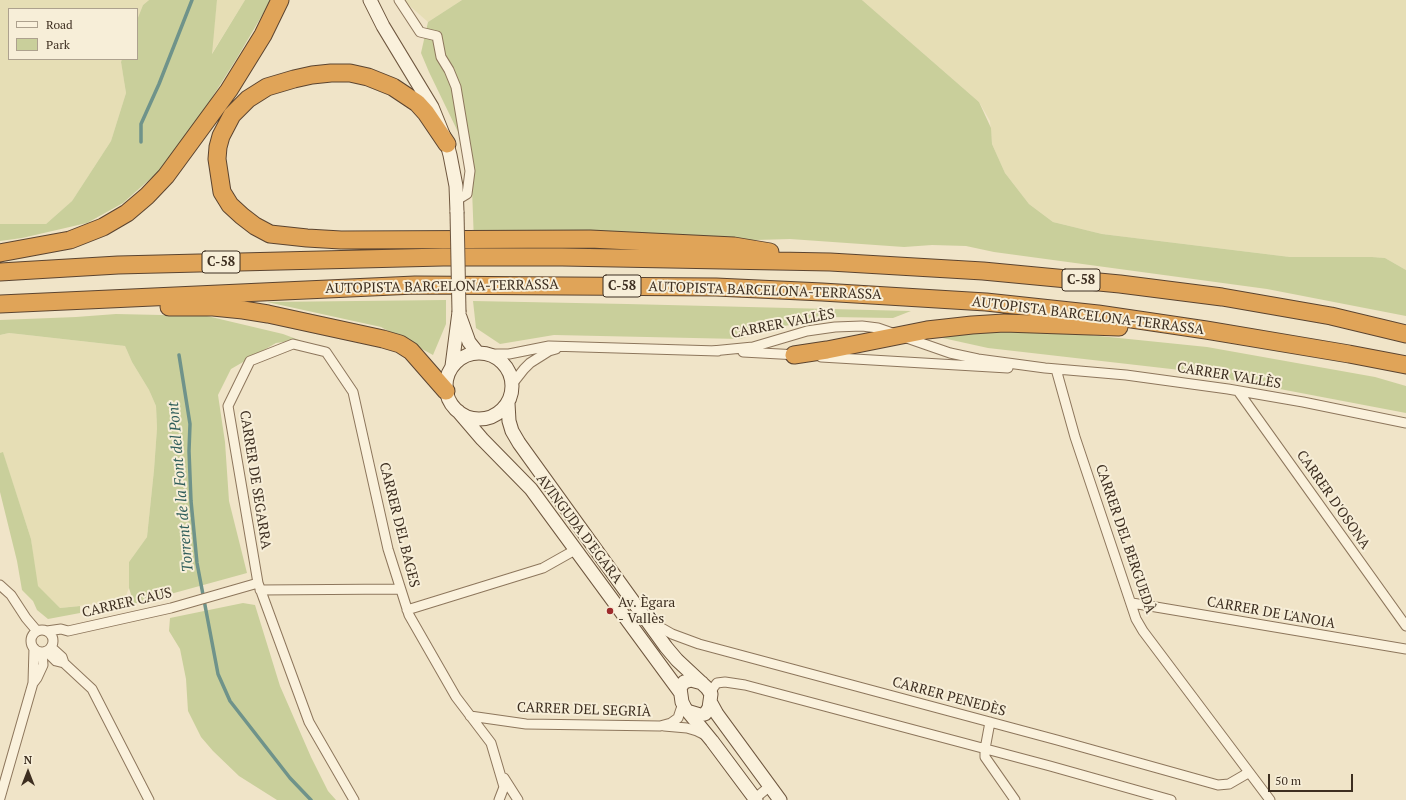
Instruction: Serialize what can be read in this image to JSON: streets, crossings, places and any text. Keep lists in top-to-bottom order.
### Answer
{
  "streets": {
    "highway": ["C-58", "AUTOPISTA BARCELONA-TERRASSA"],
    "street": [
      "CARRER VALLÈS",
      "CARRER DE SEGARRA",
      "CARRER D'OSONA",
      "CARRER DEL BAGES",
      "AVINGUDA D'EGARA",
      "CARRER DEL BERGUEDÀ",
      "CARRER CAUS",
      "CARRER DE L'ANOIA",
      "CARRER PENEDÈS",
      "CARRER DEL SEGRIÀ"
    ]
  },
  "crossings": [
    ["CARRER VALLÈS", "CARRER D'OSONA"],
    ["CARRER VALLÈS", "AVINGUDA D'EGARA"],
    ["CARRER VALLÈS", "CARRER DEL BERGUEDÀ"],
    ["CARRER DE SEGARRA", "CARRER DEL BAGES"],
    ["CARRER DE SEGARRA", "CARRER CAUS"],
    ["CARRER DEL BAGES", "CARRER DEL SEGRIÀ"],
    ["AVINGUDA D'EGARA", "CARRER PENEDÈS"],
    ["AVINGUDA D'EGARA", "CARRER DEL SEGRIÀ"],
    ["CARRER DEL BERGUEDÀ", "CARRER DE L'ANOIA"],
    ["CARRER DEL BERGUEDÀ", "CARRER PENEDÈS"]
  ],
  "water": ["Torrent de la Font del Pont"],
  "places": ["Av. Ègara - Vallès"],
  "legend": ["Road", "Park"],
  "scale_bar": "50 m",
  "north": "top"
}
